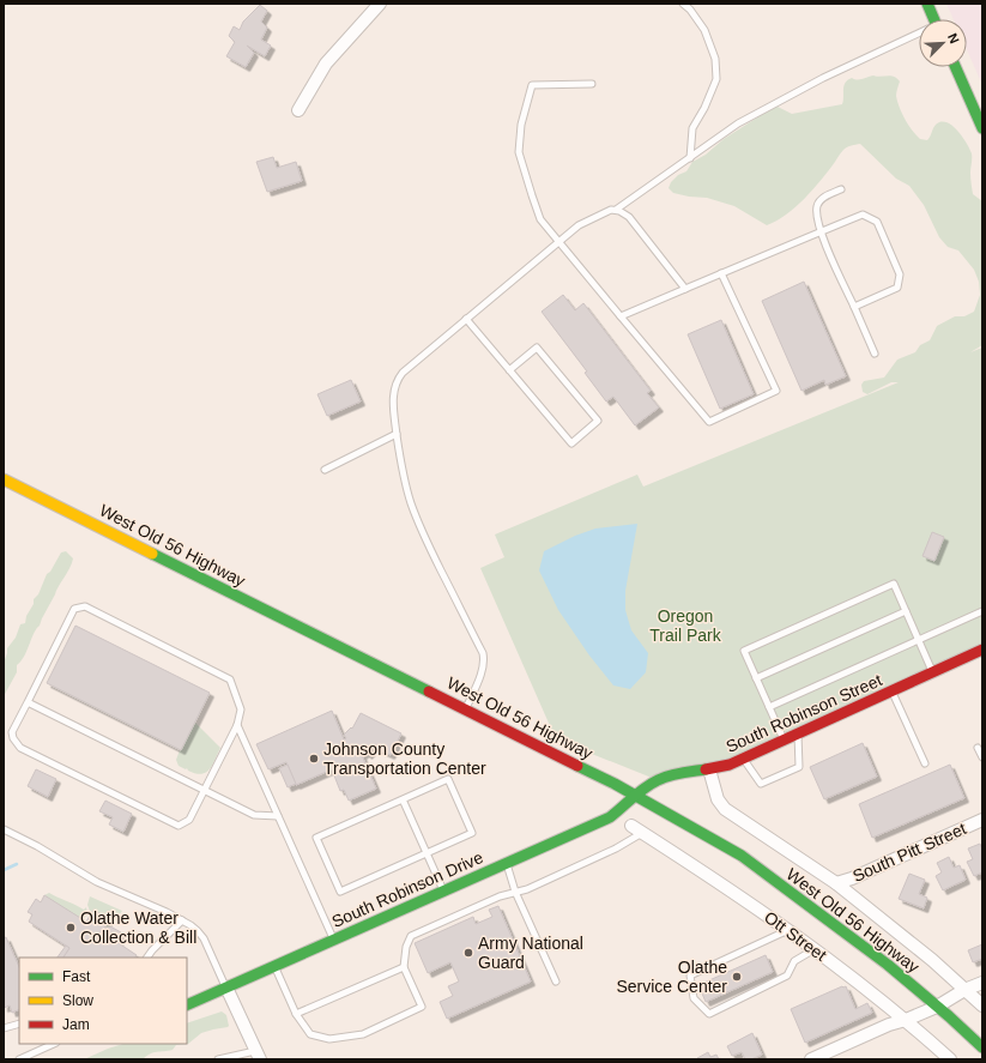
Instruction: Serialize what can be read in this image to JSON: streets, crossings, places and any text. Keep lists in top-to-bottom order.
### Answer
{
  "streets": {
    "main road": ["West Old 56 Highway", "South Robinson Street", "South Robinson Drive"],
    "street": ["South Pitt Street", "Ott Street"]
  },
  "crossings": [
    ["West Old 56 Highway", "South Robinson Street"],
    ["West Old 56 Highway", "South Robinson Drive"],
    ["South Robinson Street", "South Robinson Drive"]
  ],
  "parks": ["Oregon Trail Park"],
  "places": [
    "Johnson County Transportation Center",
    "Olathe Water Collection & Bill",
    "Army National Guard",
    "Olathe Service Center"
  ],
  "legend": ["Fast", "Slow", "Jam"],
  "north": "top right"
}
